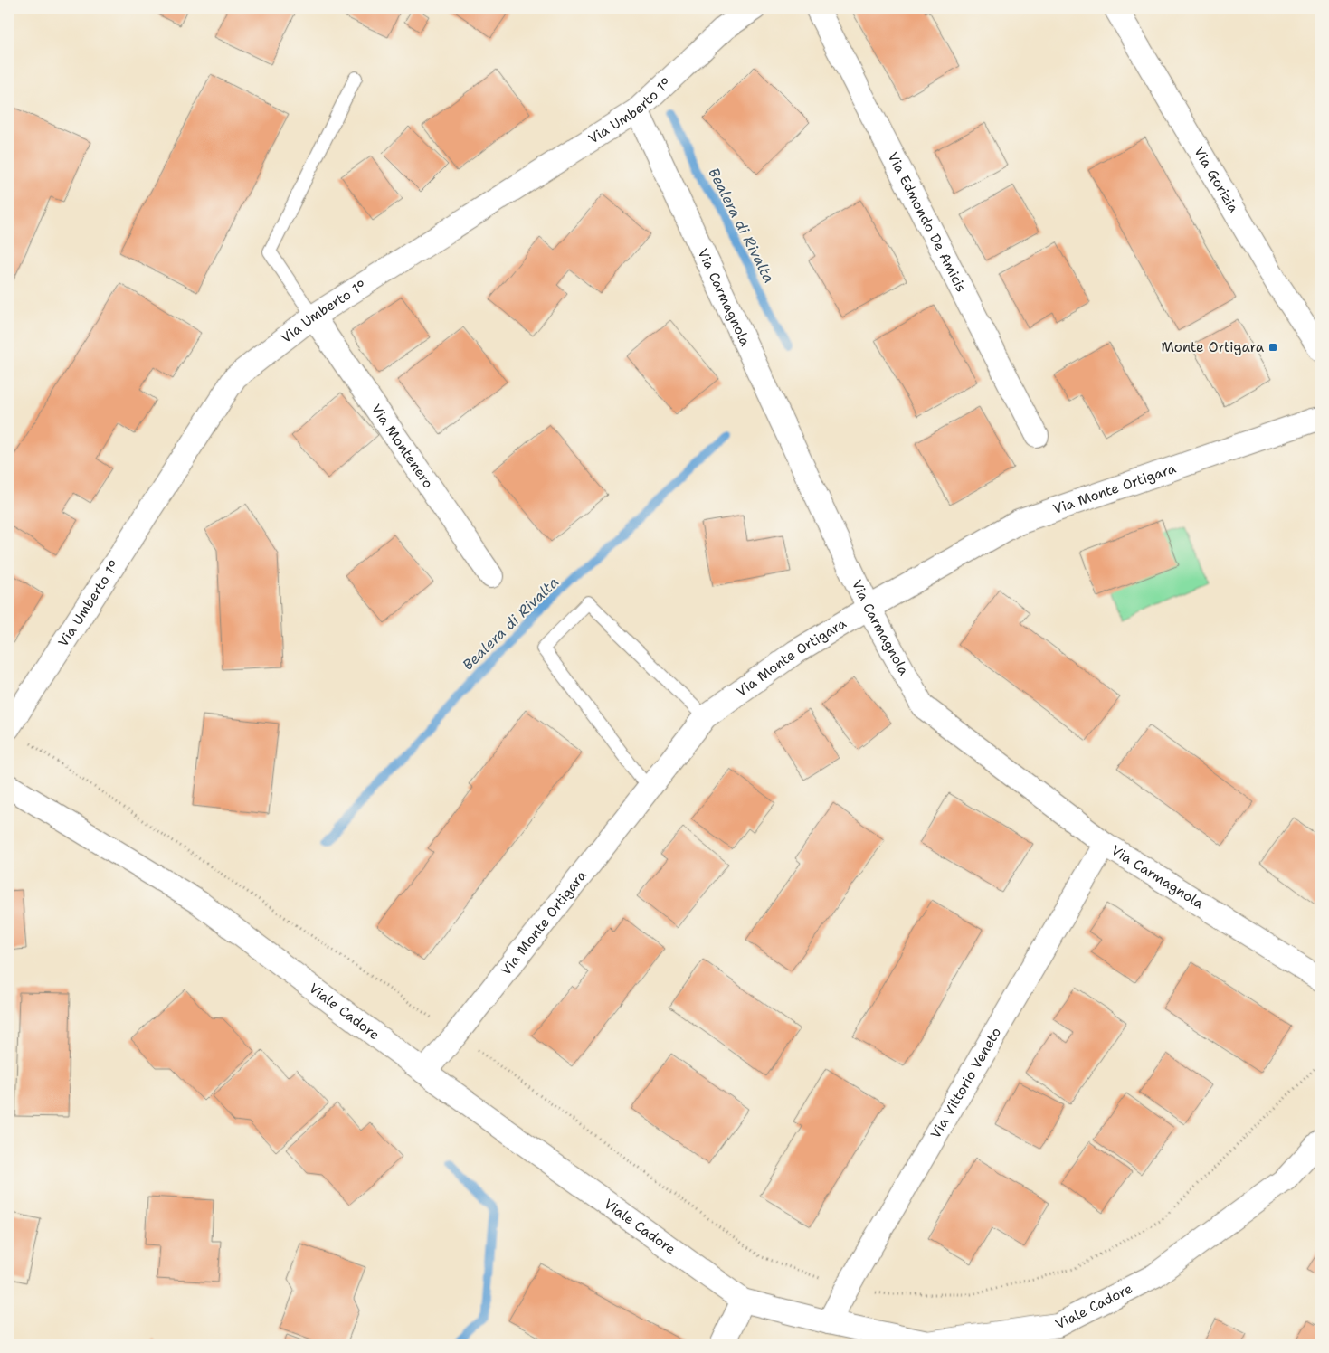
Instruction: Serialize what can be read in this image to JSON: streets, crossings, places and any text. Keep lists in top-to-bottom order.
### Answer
{
  "streets": {
    "street": [
      "Via Umberto 1°",
      "Via Gorizia",
      "Via Edmondo De Amicis",
      "Via Carmagnola",
      "Via Montenero",
      "Via Monte Ortigara",
      "Viale Cadore",
      "Via Vittorio Veneto"
    ]
  },
  "crossings": [
    ["Via Umberto 1°", "Via Carmagnola"],
    ["Via Umberto 1°", "Via Montenero"],
    ["Via Carmagnola", "Via Monte Ortigara"],
    ["Via Carmagnola", "Via Vittorio Veneto"],
    ["Via Monte Ortigara", "Viale Cadore"],
    ["Viale Cadore", "Via Vittorio Veneto"]
  ],
  "water": ["Bealera di Rivalta"],
  "places": {
    "transit": ["Monte Ortigara"]
  }
}
